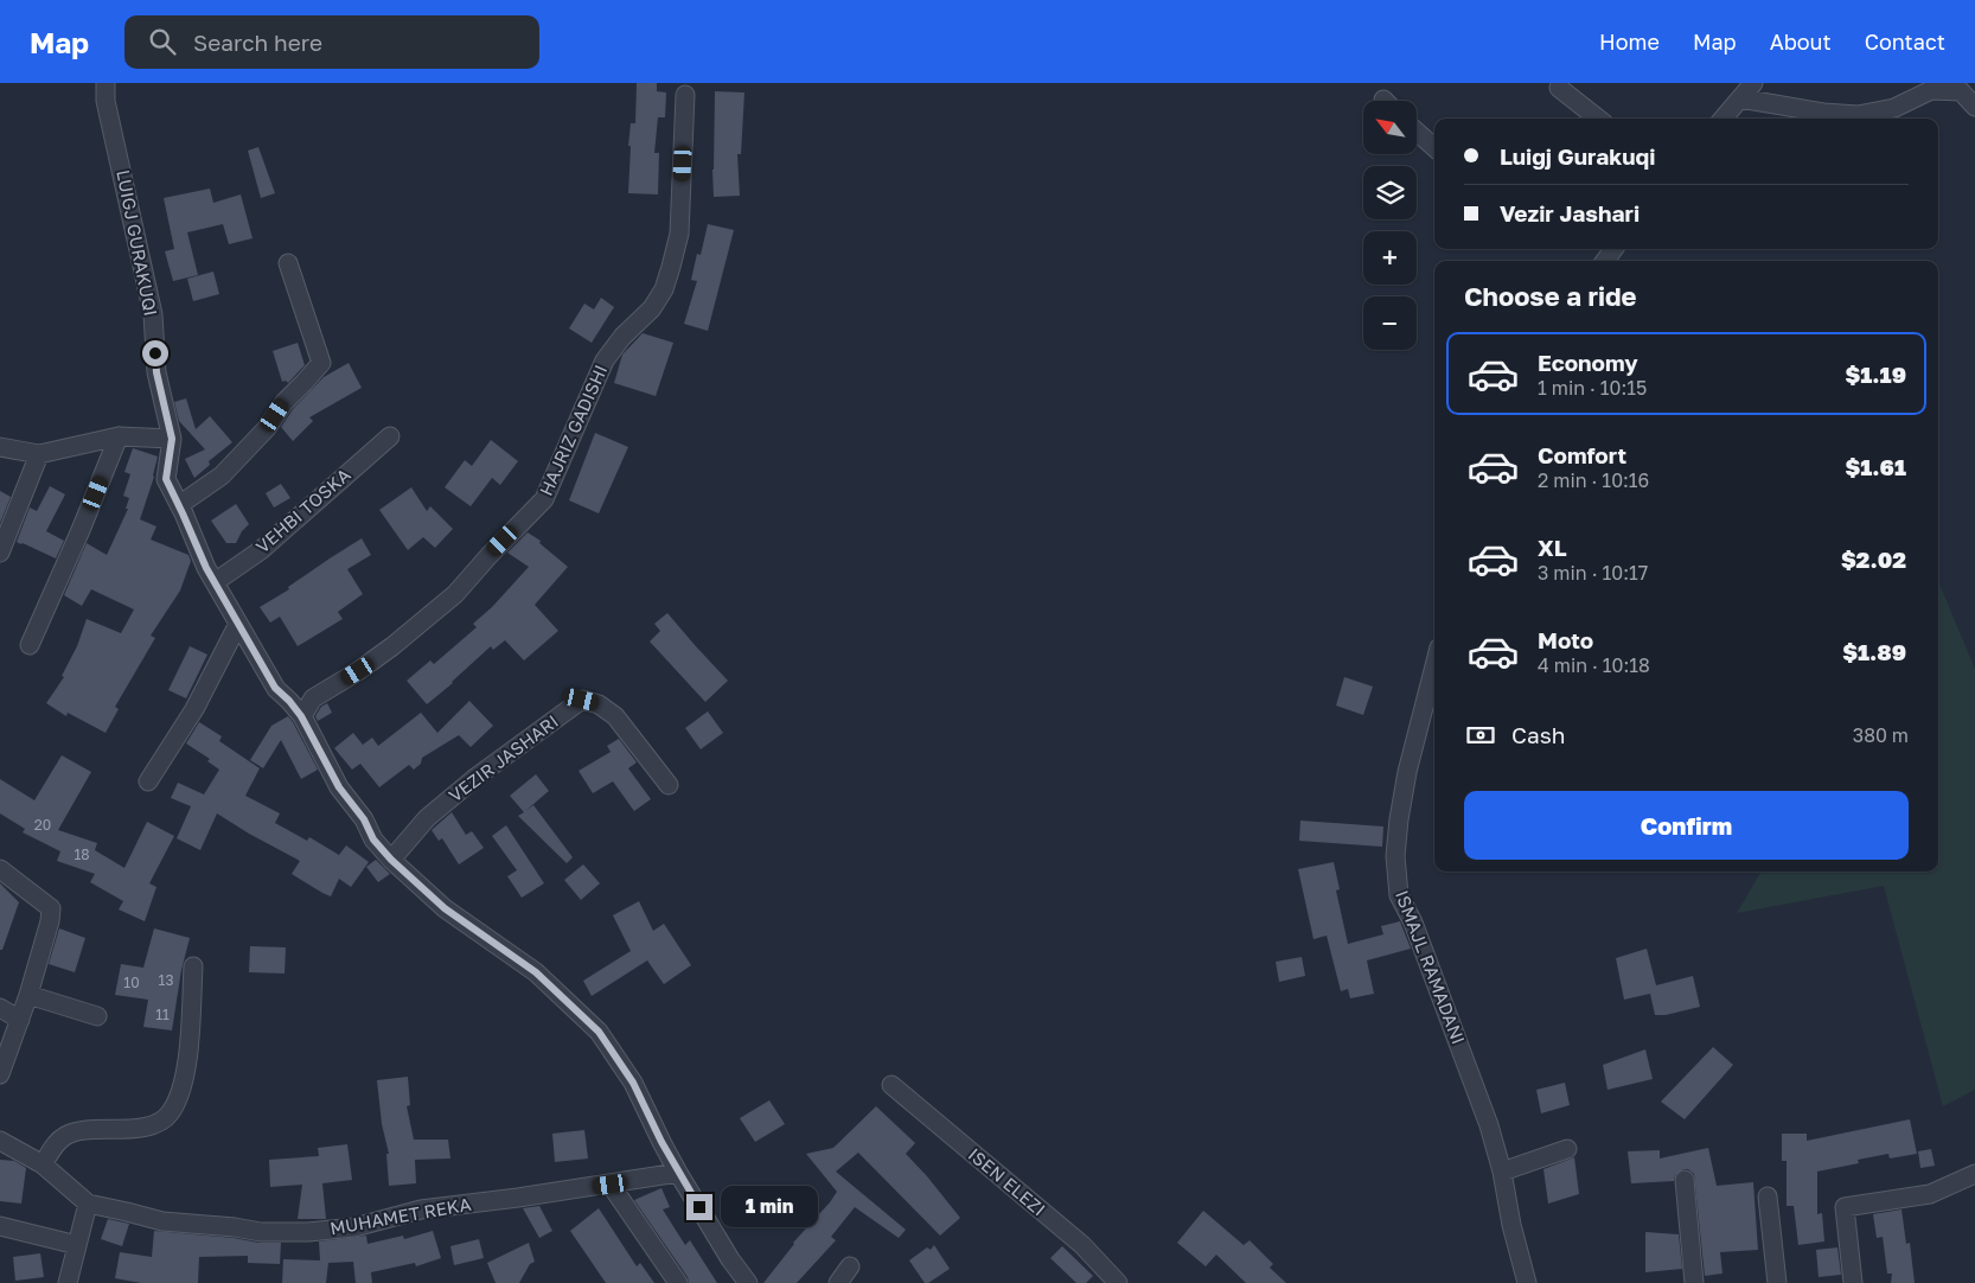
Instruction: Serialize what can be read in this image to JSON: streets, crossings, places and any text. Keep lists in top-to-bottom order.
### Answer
{
  "streets": {
    "street": [
      "LUIGJ GURAKUQI",
      "HAJRIZ GADISHI",
      "VEHBI TOSKA",
      "VEZIR JASHARI",
      "ISMAJL RAMADANI",
      "ISEN ELEZI",
      "MUHAMET REKA"
    ]
  },
  "house_numbers": [
    "20",
    "18",
    "13",
    "10",
    "11"
  ],
  "north": "top left",
  "page": {
    "header": "Map",
    "search": "Search here",
    "nav": [
      "Home",
      "Map",
      "About",
      "Contact"
    ],
    "map_buttons": ["+", "−"],
    "banner": ["Luigj Gurakuqi", "Vezir Jashari"],
    "heading": "Choose a ride",
    "list": [
      {
        "name": "Economy",
        "note": "1 min · 10:15",
        "value": "$1.19"
      },
      {
        "name": "Comfort",
        "note": "2 min · 10:16",
        "value": "$1.61"
      },
      {
        "name": "XL",
        "note": "3 min · 10:17",
        "value": "$2.02"
      },
      {
        "name": "Moto",
        "note": "4 min · 10:18",
        "value": "$1.89"
      }
    ],
    "pay": ["Cash", "380 m"],
    "buttons": "Confirm",
    "bubble": "1 min"
  }
}
